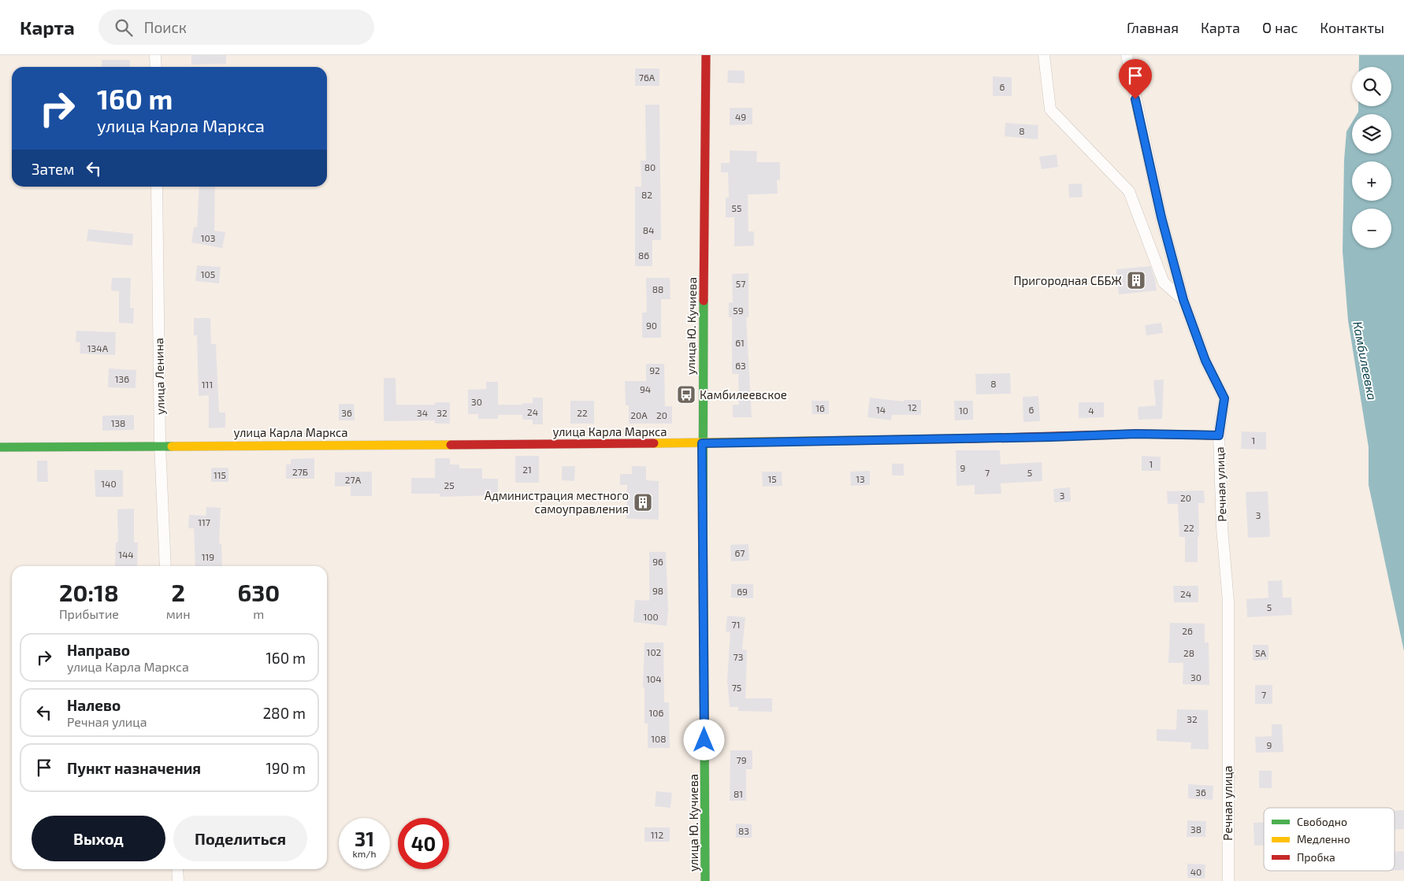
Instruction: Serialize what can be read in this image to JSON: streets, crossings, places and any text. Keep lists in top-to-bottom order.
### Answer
{
  "streets": {
    "street": [
      "улица Ю. Кучиева",
      "улица Ленина",
      "улица Карла Маркса",
      "Речная улица"
    ]
  },
  "crossings": [
    ["улица Ю. Кучиева", "улица Карла Маркса"],
    ["улица Ленина", "улица Карла Маркса"],
    ["улица Карла Маркса", "Речная улица"]
  ],
  "water": ["Камбилеевка"],
  "places": {
    "building": ["Пригородная СББЖ", "Администрация местного самоуправления"],
    "bus stop": ["Камбилеевское"]
  },
  "house_numbers": [
    "76А",
    "6",
    "49",
    "8",
    "80",
    "82",
    "55",
    "84",
    "103",
    "86",
    "105",
    "57",
    "88",
    "59",
    "90",
    "61",
    "134А",
    "63",
    "92",
    "136",
    "8",
    "111",
    "94",
    "30",
    "12",
    "16",
    "14",
    "6",
    "10",
    "4",
    "24",
    "36",
    "34",
    "32",
    "22",
    "20А",
    "20",
    "138",
    "1",
    "1",
    "9",
    "21",
    "27Б",
    "7",
    "5",
    "115",
    "15",
    "13",
    "27А",
    "140",
    "25",
    "3",
    "20",
    "3",
    "117",
    "22",
    "67",
    "144",
    "119",
    "96",
    "98",
    "69",
    "24",
    "5",
    "100",
    "71",
    "26",
    "102",
    "28",
    "5А",
    "73",
    "30",
    "104",
    "75",
    "7",
    "106",
    "32",
    "108",
    "9",
    "79",
    "36",
    "81",
    "38",
    "83",
    "112",
    "40"
  ],
  "legend": ["Свободно", "Медленно", "Пробка"],
  "page": {
    "header": "Карта",
    "search": "Поиск",
    "nav": [
      "Главная",
      "Карта",
      "О нас",
      "Контакты"
    ],
    "map_buttons": ["+", "−"],
    "turn": ["160 m", "улица Карла Маркса"],
    "then": "Затем",
    "eta": [
      "20:18",
      "Прибытие",
      "2",
      "мин",
      "630",
      "m"
    ],
    "list": [
      {
        "name": "Направо",
        "note": "улица Карла Маркса",
        "value": "160 m"
      },
      {
        "name": "Налево",
        "note": "Речная улица",
        "value": "280 m"
      },
      {
        "name": "Пункт назначения",
        "value": "190 m"
      }
    ],
    "buttons": ["Выход", "Поделиться"],
    "speed": "31 km/h",
    "limit": "40"
  }
}
